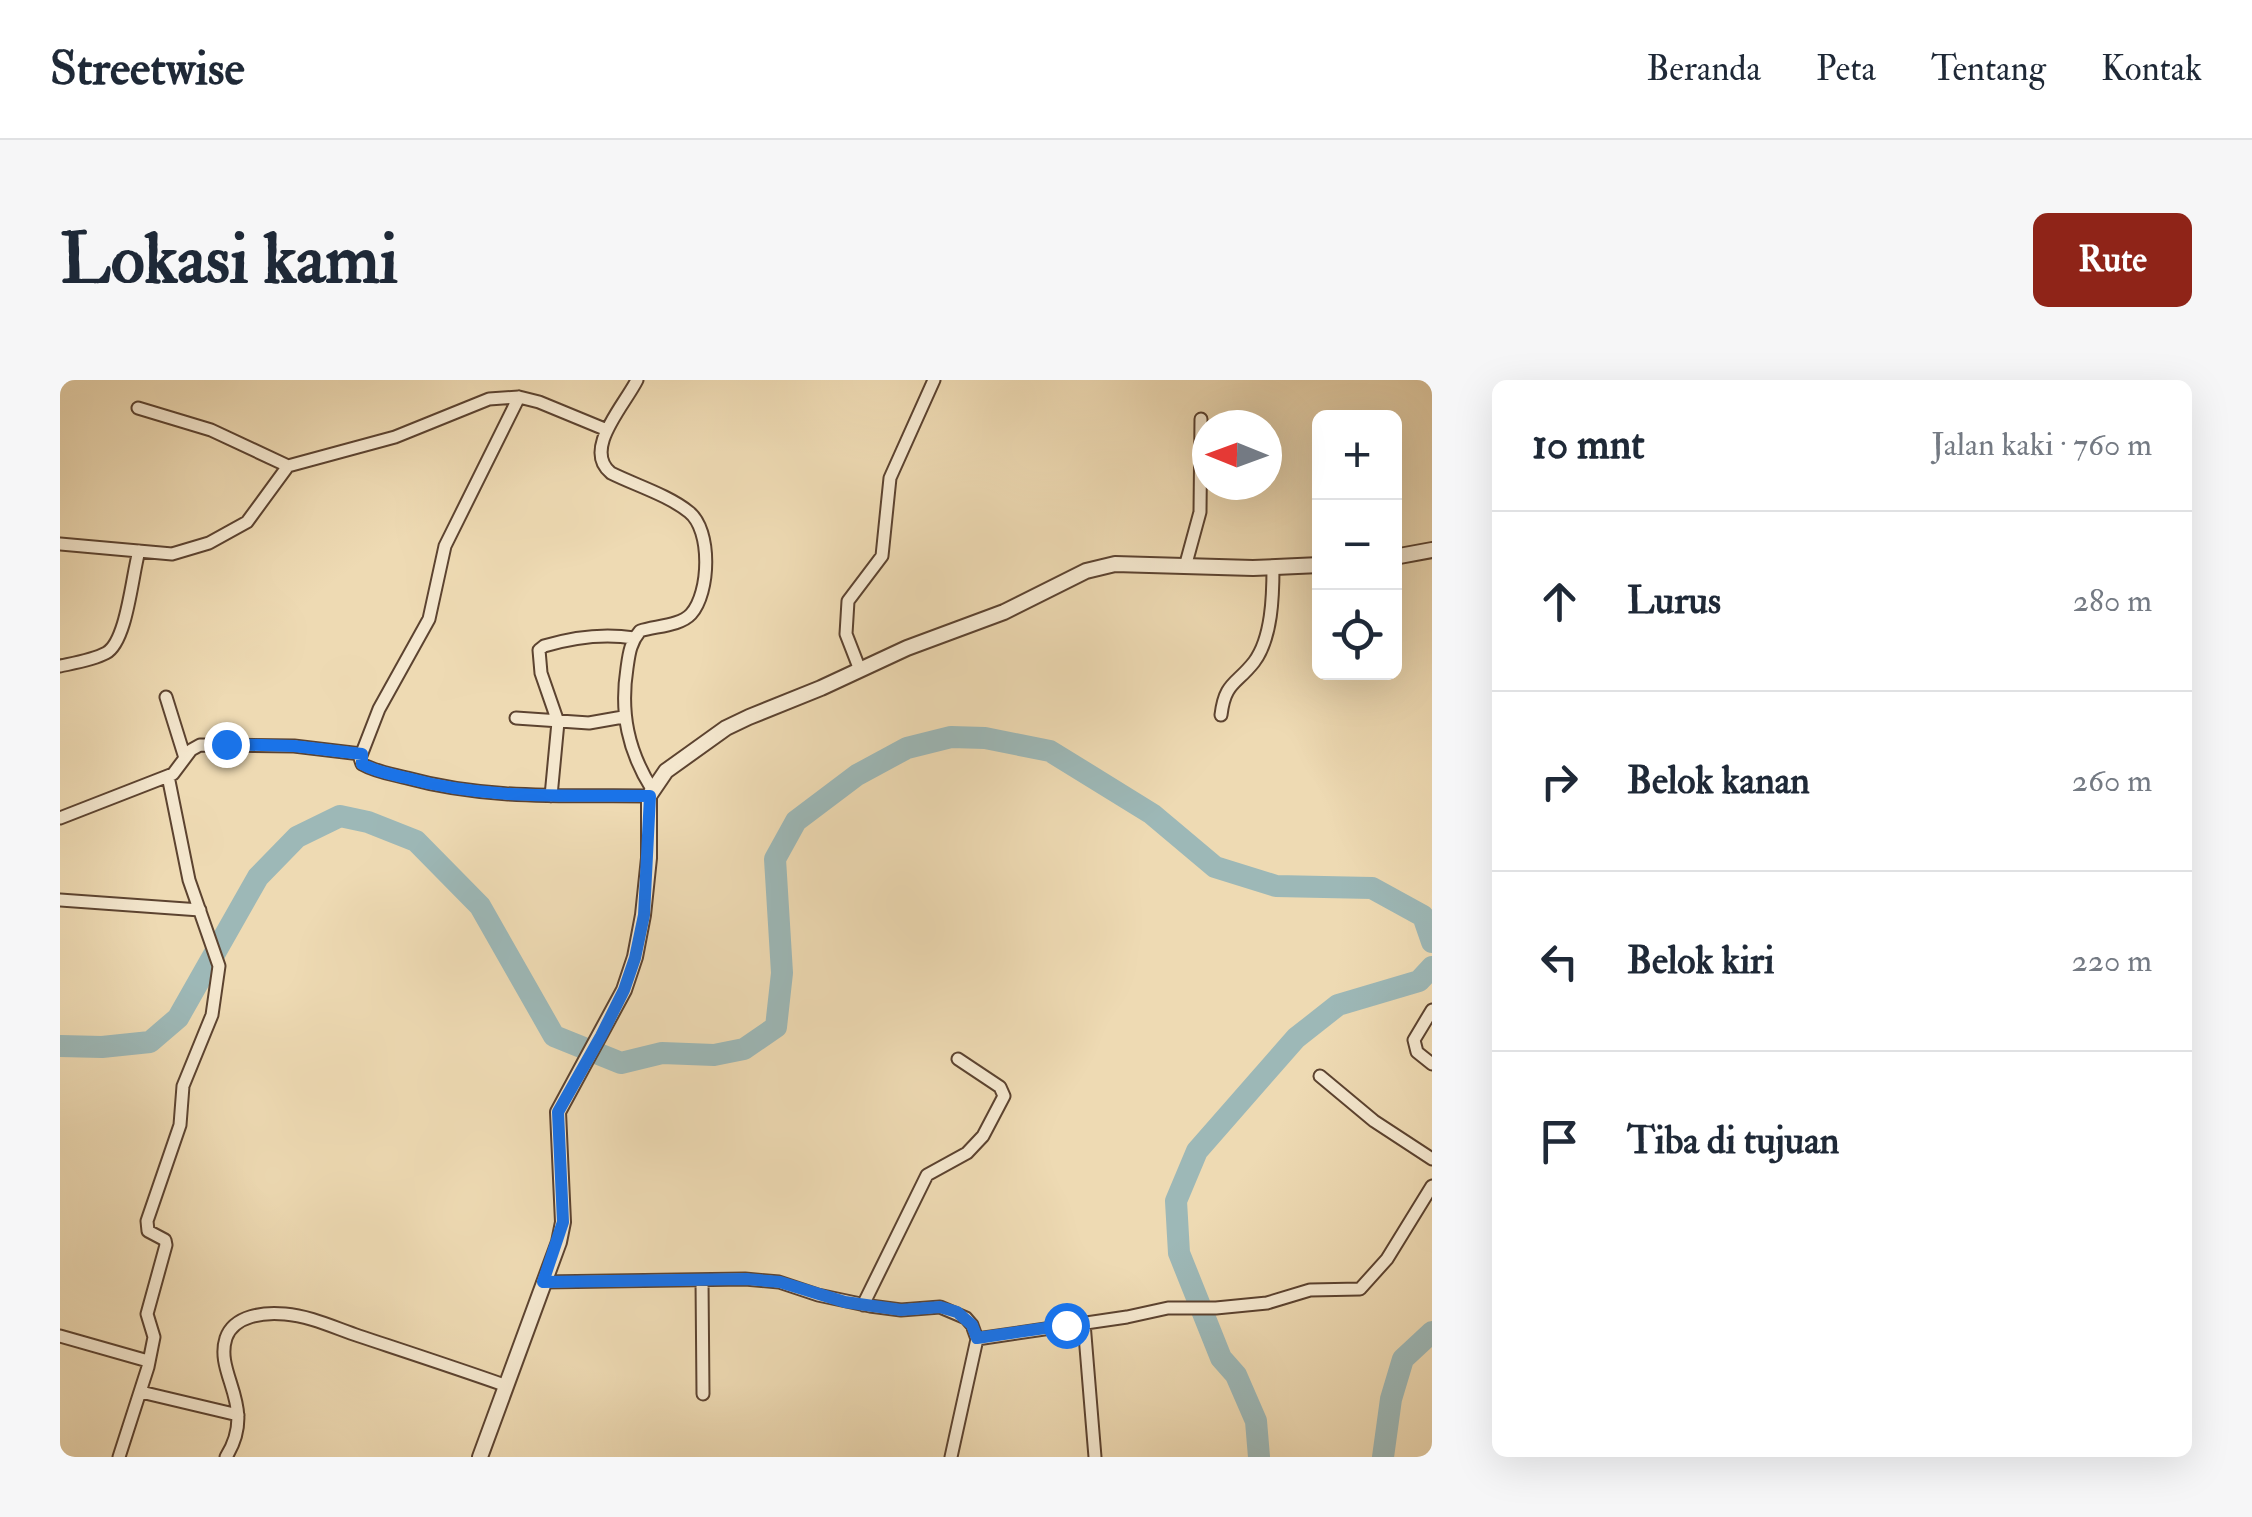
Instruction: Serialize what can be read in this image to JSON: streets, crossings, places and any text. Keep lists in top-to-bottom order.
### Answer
{
  "north": "left",
  "page": {
    "header": "Streetwise",
    "nav": [
      "Beranda",
      "Peta",
      "Tentang",
      "Kontak"
    ],
    "buttons": "Rute",
    "title": "Lokasi kami",
    "heading": ["10 mnt", "Jalan kaki · 760 m"],
    "map_buttons": ["+", "−"],
    "list": [
      ["Lurus", "280 m"],
      ["Belok kanan", "260 m"],
      ["Belok kiri", "220 m"],
      "Tiba di tujuan"
    ]
  }
}
